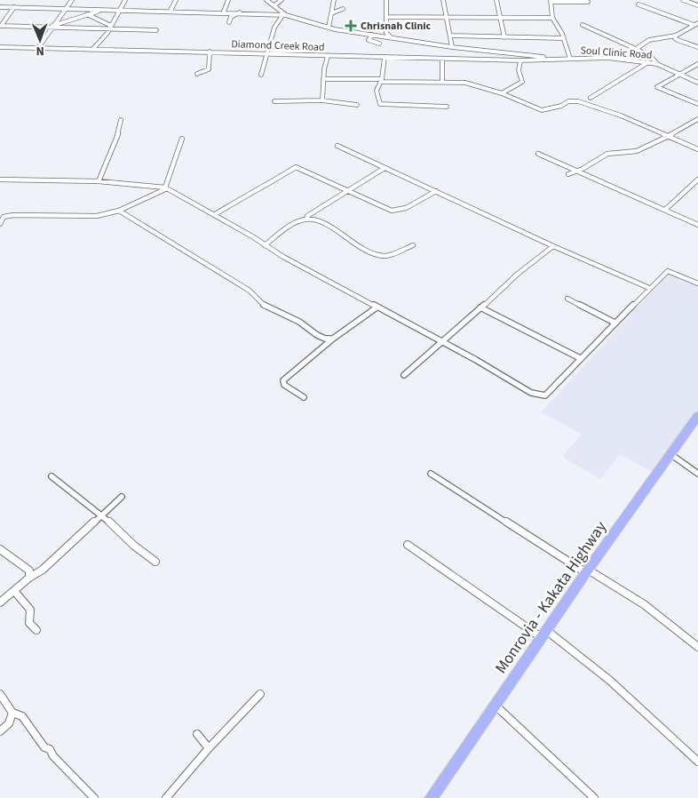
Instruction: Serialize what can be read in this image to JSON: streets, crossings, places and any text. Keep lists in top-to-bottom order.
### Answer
{
  "streets": {
    "highway": ["Monrovia - Kakata Highway"],
    "street": ["Diamond Creek Road", "Soul Clinic Road"]
  },
  "crossings": [
    ["Diamond Creek Road", "Soul Clinic Road"]
  ],
  "places": {
    "health": ["Chrisnah Clinic"]
  },
  "north": "bottom"
}
